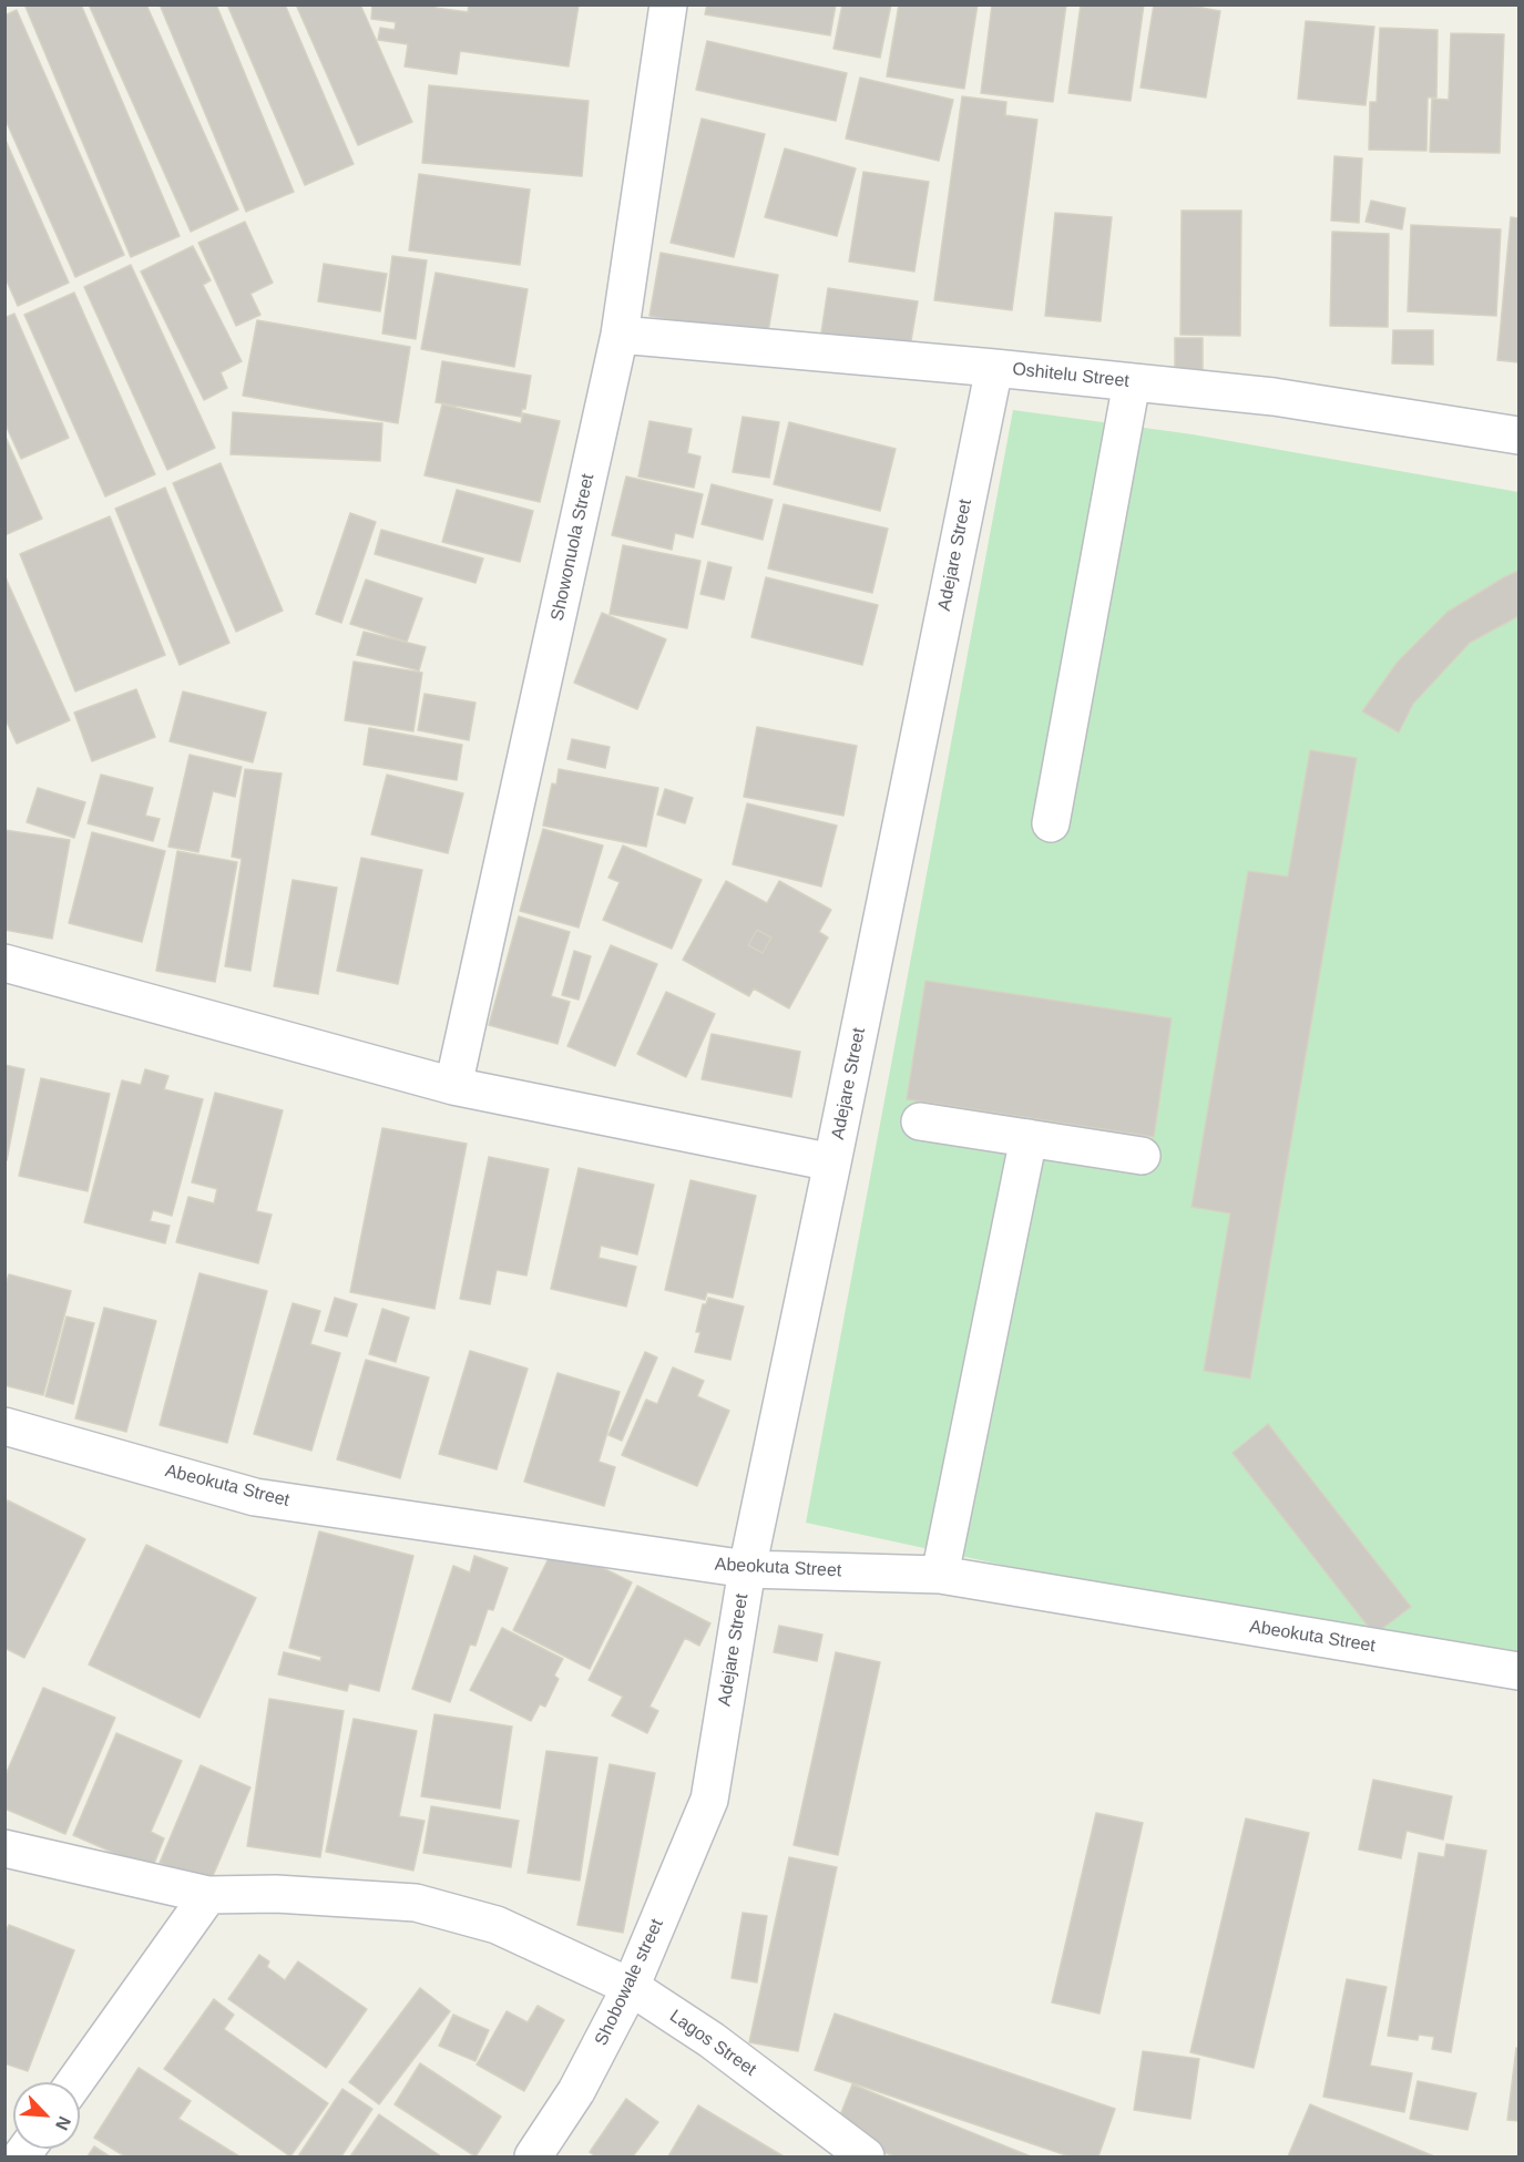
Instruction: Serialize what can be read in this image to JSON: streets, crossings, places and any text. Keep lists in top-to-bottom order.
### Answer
{
  "streets": {
    "street": [
      "Oshitelu Street",
      "Showonuola Street",
      "Adejare Street",
      "Abeokuta Street",
      "Shobowale street",
      "Lagos Street"
    ]
  },
  "crossings": [
    ["Oshitelu Street", "Showonuola Street"],
    ["Oshitelu Street", "Adejare Street"],
    ["Adejare Street", "Abeokuta Street"],
    ["Adejare Street", "Shobowale street"],
    ["Shobowale street", "Lagos Street"]
  ],
  "north": "bottom right"
}
